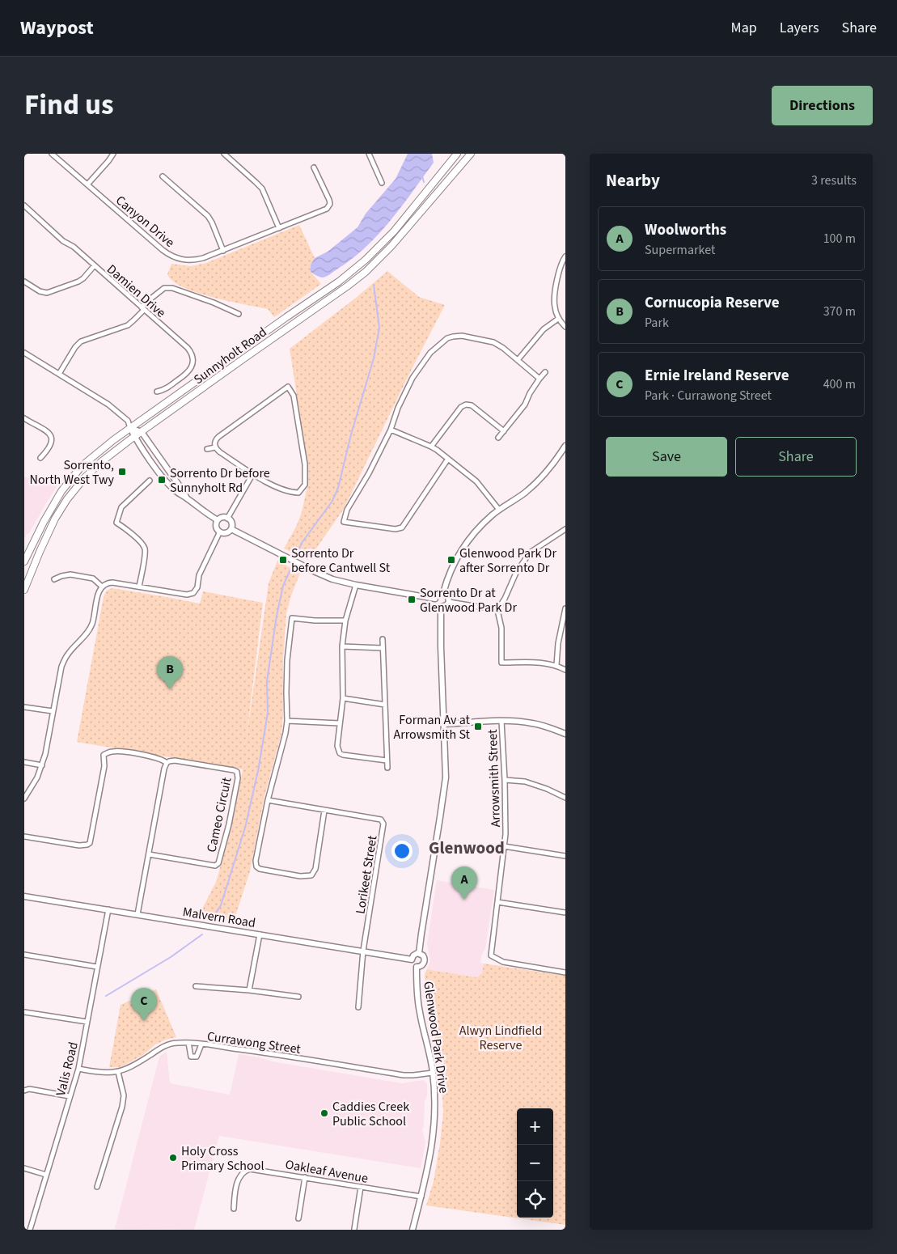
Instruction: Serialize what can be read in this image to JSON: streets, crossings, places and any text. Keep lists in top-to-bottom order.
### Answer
{
  "streets": {
    "main road": ["Sunnyholt Road"],
    "street": [
      "Canyon Drive",
      "Damien Drive",
      "Arrowsmith Street",
      "Cameo Circuit",
      "Lorikeet Street",
      "Malvern Road",
      "Glenwood Park Drive",
      "Currawong Street",
      "Valis Road",
      "Oakleaf Avenue"
    ]
  },
  "crossings": [
    ["Lorikeet Street", "Malvern Road"],
    ["Malvern Road", "Glenwood Park Drive"],
    ["Malvern Road", "Valis Road"],
    ["Glenwood Park Drive", "Currawong Street"],
    ["Glenwood Park Drive", "Oakleaf Avenue"],
    ["Currawong Street", "Valis Road"]
  ],
  "districts": ["Glenwood"],
  "parks": ["Alwyn Lindfield Reserve"],
  "places": {
    "transit": [
      "Sorrento, North West Twy",
      "Sorrento Dr before Sunnyholt Rd",
      "Sorrento Dr before Cantwell St",
      "Glenwood Park Dr after Sorrento Dr",
      "Sorrento Dr at Glenwood Park Dr",
      "Forman Av at Arrowsmith St"
    ],
    "other": ["Caddies Creek Public School", "Holy Cross Primary School"]
  },
  "page": {
    "header": "Waypost",
    "nav": ["Map", "Layers", "Share"],
    "title": "Find us",
    "buttons": [
      "Directions",
      ["Save", "Share"]
    ],
    "heading": ["Nearby", "3 results"],
    "list": [
      {
        "mark": "A",
        "name": "Woolworths",
        "note": "Supermarket",
        "value": "100 m"
      },
      {
        "mark": "B",
        "name": "Cornucopia Reserve",
        "note": "Park",
        "value": "370 m"
      },
      {
        "mark": "C",
        "name": "Ernie Ireland Reserve",
        "note": "Park · Currawong Street",
        "value": "400 m"
      }
    ],
    "pins": ["B", "A", "C"],
    "map_buttons": ["+", "−"]
  }
}
